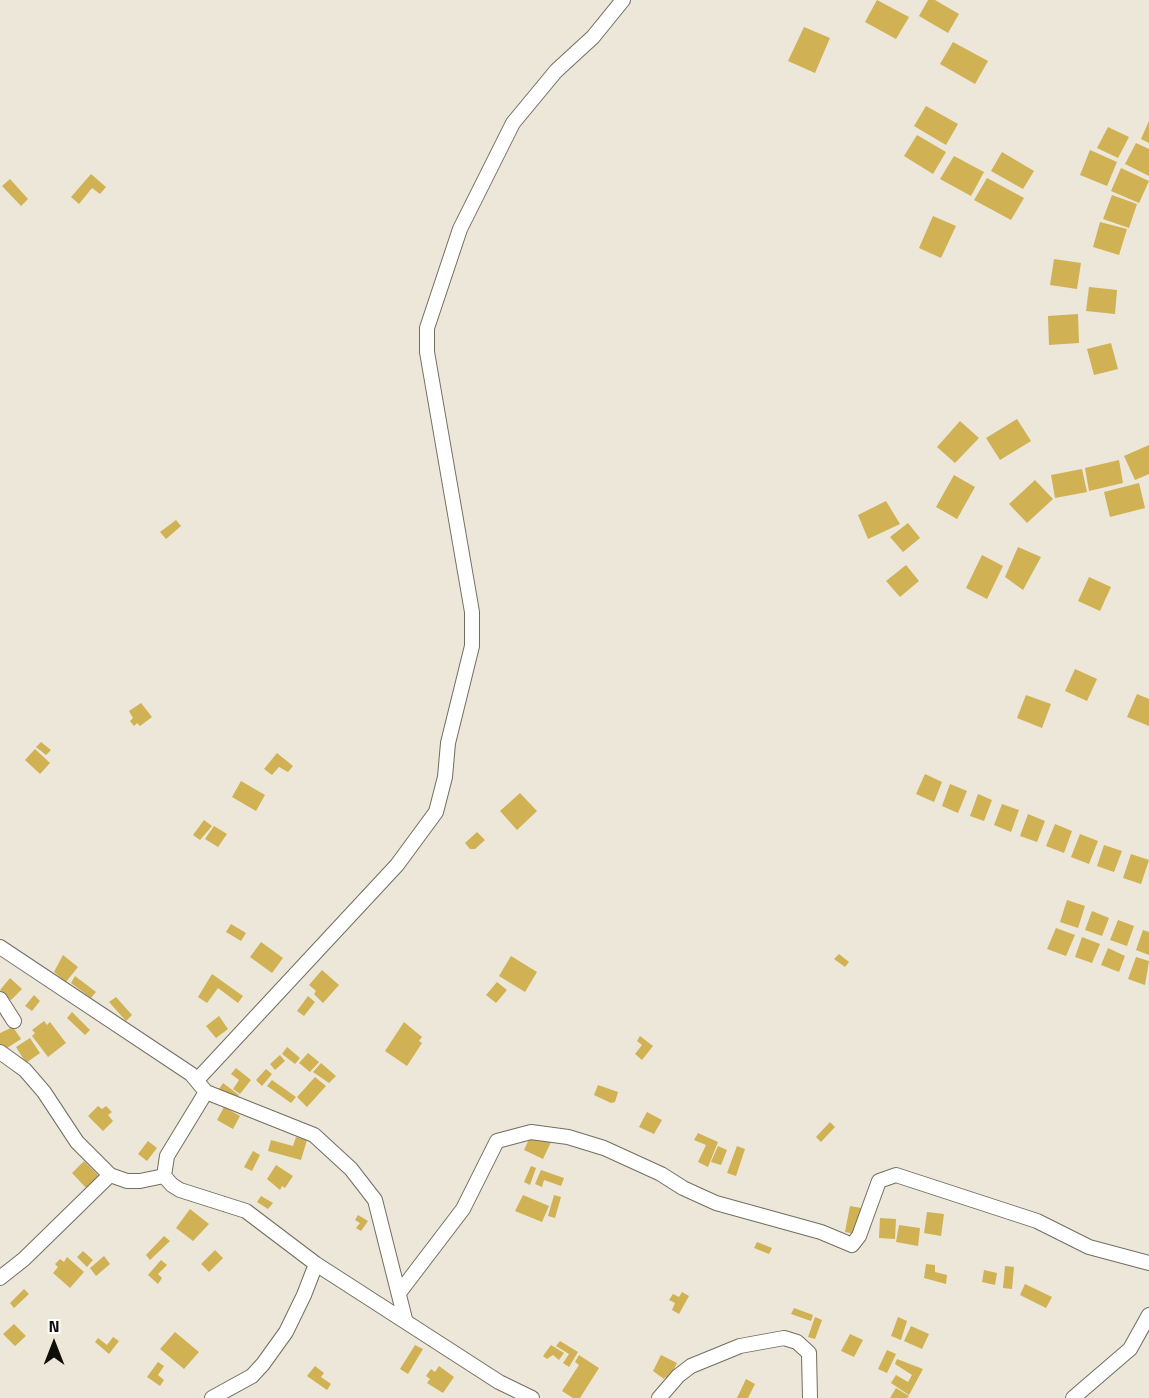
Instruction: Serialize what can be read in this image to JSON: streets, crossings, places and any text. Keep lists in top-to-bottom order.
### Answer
{
  "north": "top"
}
